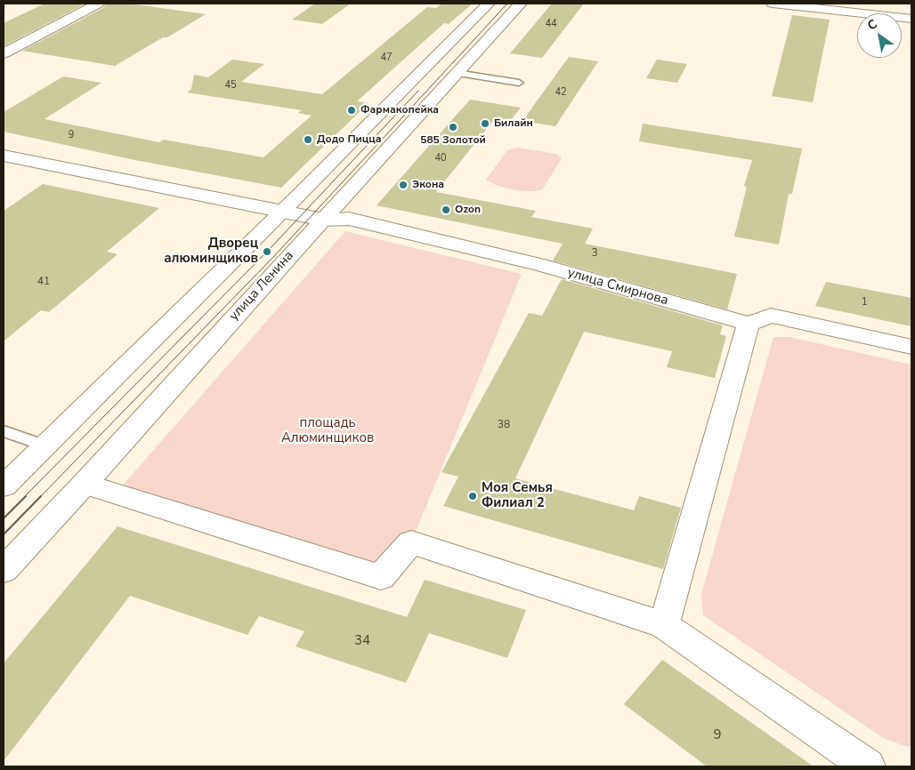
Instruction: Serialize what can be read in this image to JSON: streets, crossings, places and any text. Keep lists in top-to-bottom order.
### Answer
{
  "streets": {
    "street": ["улица Ленина", "улица Смирнова"]
  },
  "crossings": [
    ["улица Ленина", "улица Смирнова"]
  ],
  "parks": ["площадь Алюминщиков"],
  "places": [
    "Фармакопейка",
    "Билайн",
    "585 Золотой",
    "Додо Пицца",
    "Экона",
    "Ozon",
    "Дворец алюминщиков",
    "Моя Семья Филиал 2"
  ],
  "house_numbers": [
    "44",
    "47",
    "45",
    "42",
    "9",
    "40",
    "3",
    "41",
    "1",
    "38",
    "34",
    "9"
  ],
  "north": "top left"
}
